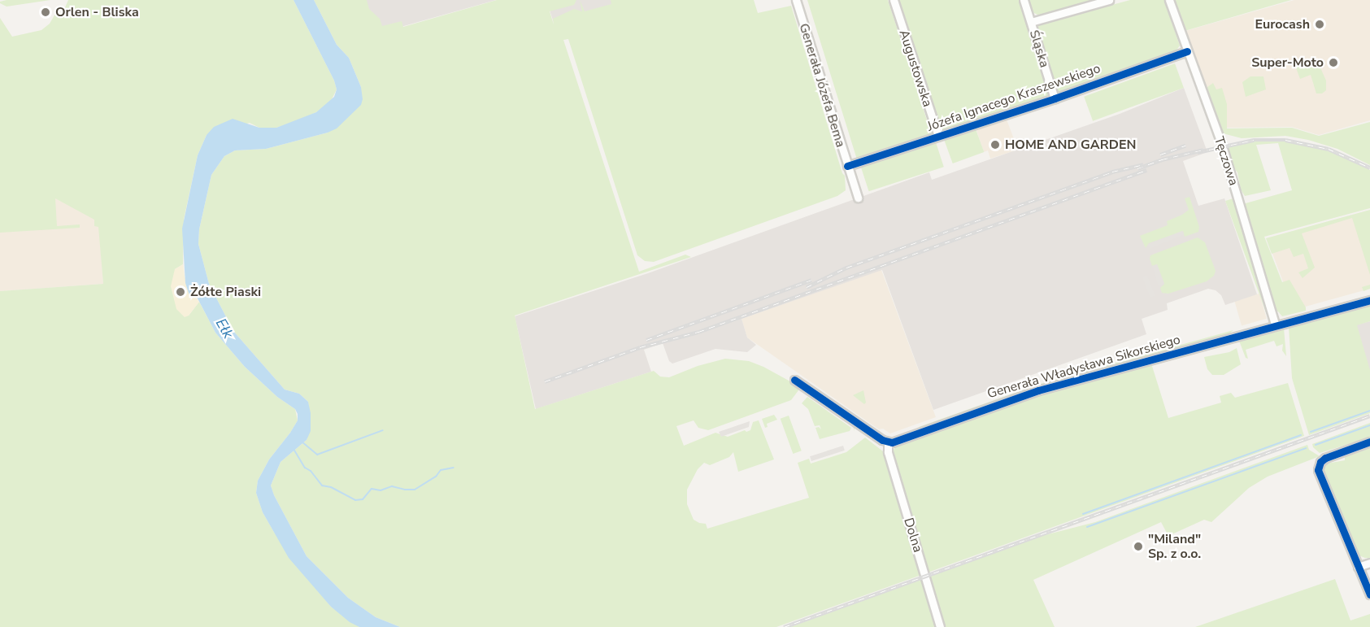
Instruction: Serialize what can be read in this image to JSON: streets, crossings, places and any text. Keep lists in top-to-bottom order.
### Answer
{
  "streets": {
    "street": [
      "Śląska",
      "Augustowska",
      "Generała Józefa Bema",
      "Józefa Ignacego Kraszewskiego",
      "Tęczowa",
      "Generała Władysława Sikorskiego",
      "Dolna"
    ]
  },
  "crossings": [
    ["Śląska", "Józefa Ignacego Kraszewskiego"],
    ["Augustowska", "Józefa Ignacego Kraszewskiego"],
    ["Generała Józefa Bema", "Józefa Ignacego Kraszewskiego"],
    ["Józefa Ignacego Kraszewskiego", "Tęczowa"],
    ["Tęczowa", "Generała Władysława Sikorskiego"],
    ["Generała Władysława Sikorskiego", "Dolna"]
  ],
  "water": ["Ełk"],
  "places": [
    "Orlen - Bliska",
    "Eurocash",
    "Super-Moto",
    "HOME AND GARDEN",
    "Żółte Piaski",
    "\"Miland\" Sp. z o.o."
  ]
}
